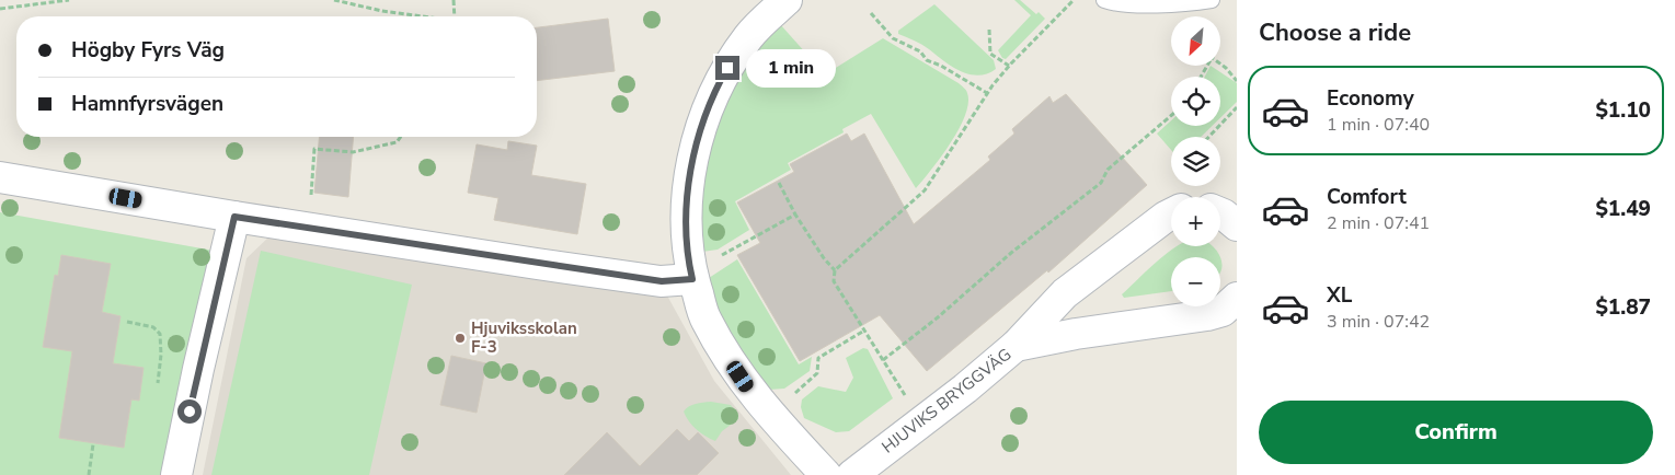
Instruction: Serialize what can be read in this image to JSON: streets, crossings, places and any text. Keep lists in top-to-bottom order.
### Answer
{
  "streets": {
    "street": ["HJUVIKS BRYGGVÄG"]
  },
  "places": ["Hjuviksskolan F-3"],
  "north": "bottom left",
  "page": {
    "heading": "Choose a ride",
    "map_buttons": ["+", "−"],
    "banner": ["Högby Fyrs Väg", "Hamnfyrsvägen"],
    "bubble": "1 min",
    "list": [
      {
        "name": "Economy",
        "note": "1 min · 07:40",
        "value": "$1.10"
      },
      {
        "name": "Comfort",
        "note": "2 min · 07:41",
        "value": "$1.49"
      },
      {
        "name": "XL",
        "note": "3 min · 07:42",
        "value": "$1.87"
      }
    ],
    "buttons": "Confirm"
  }
}
